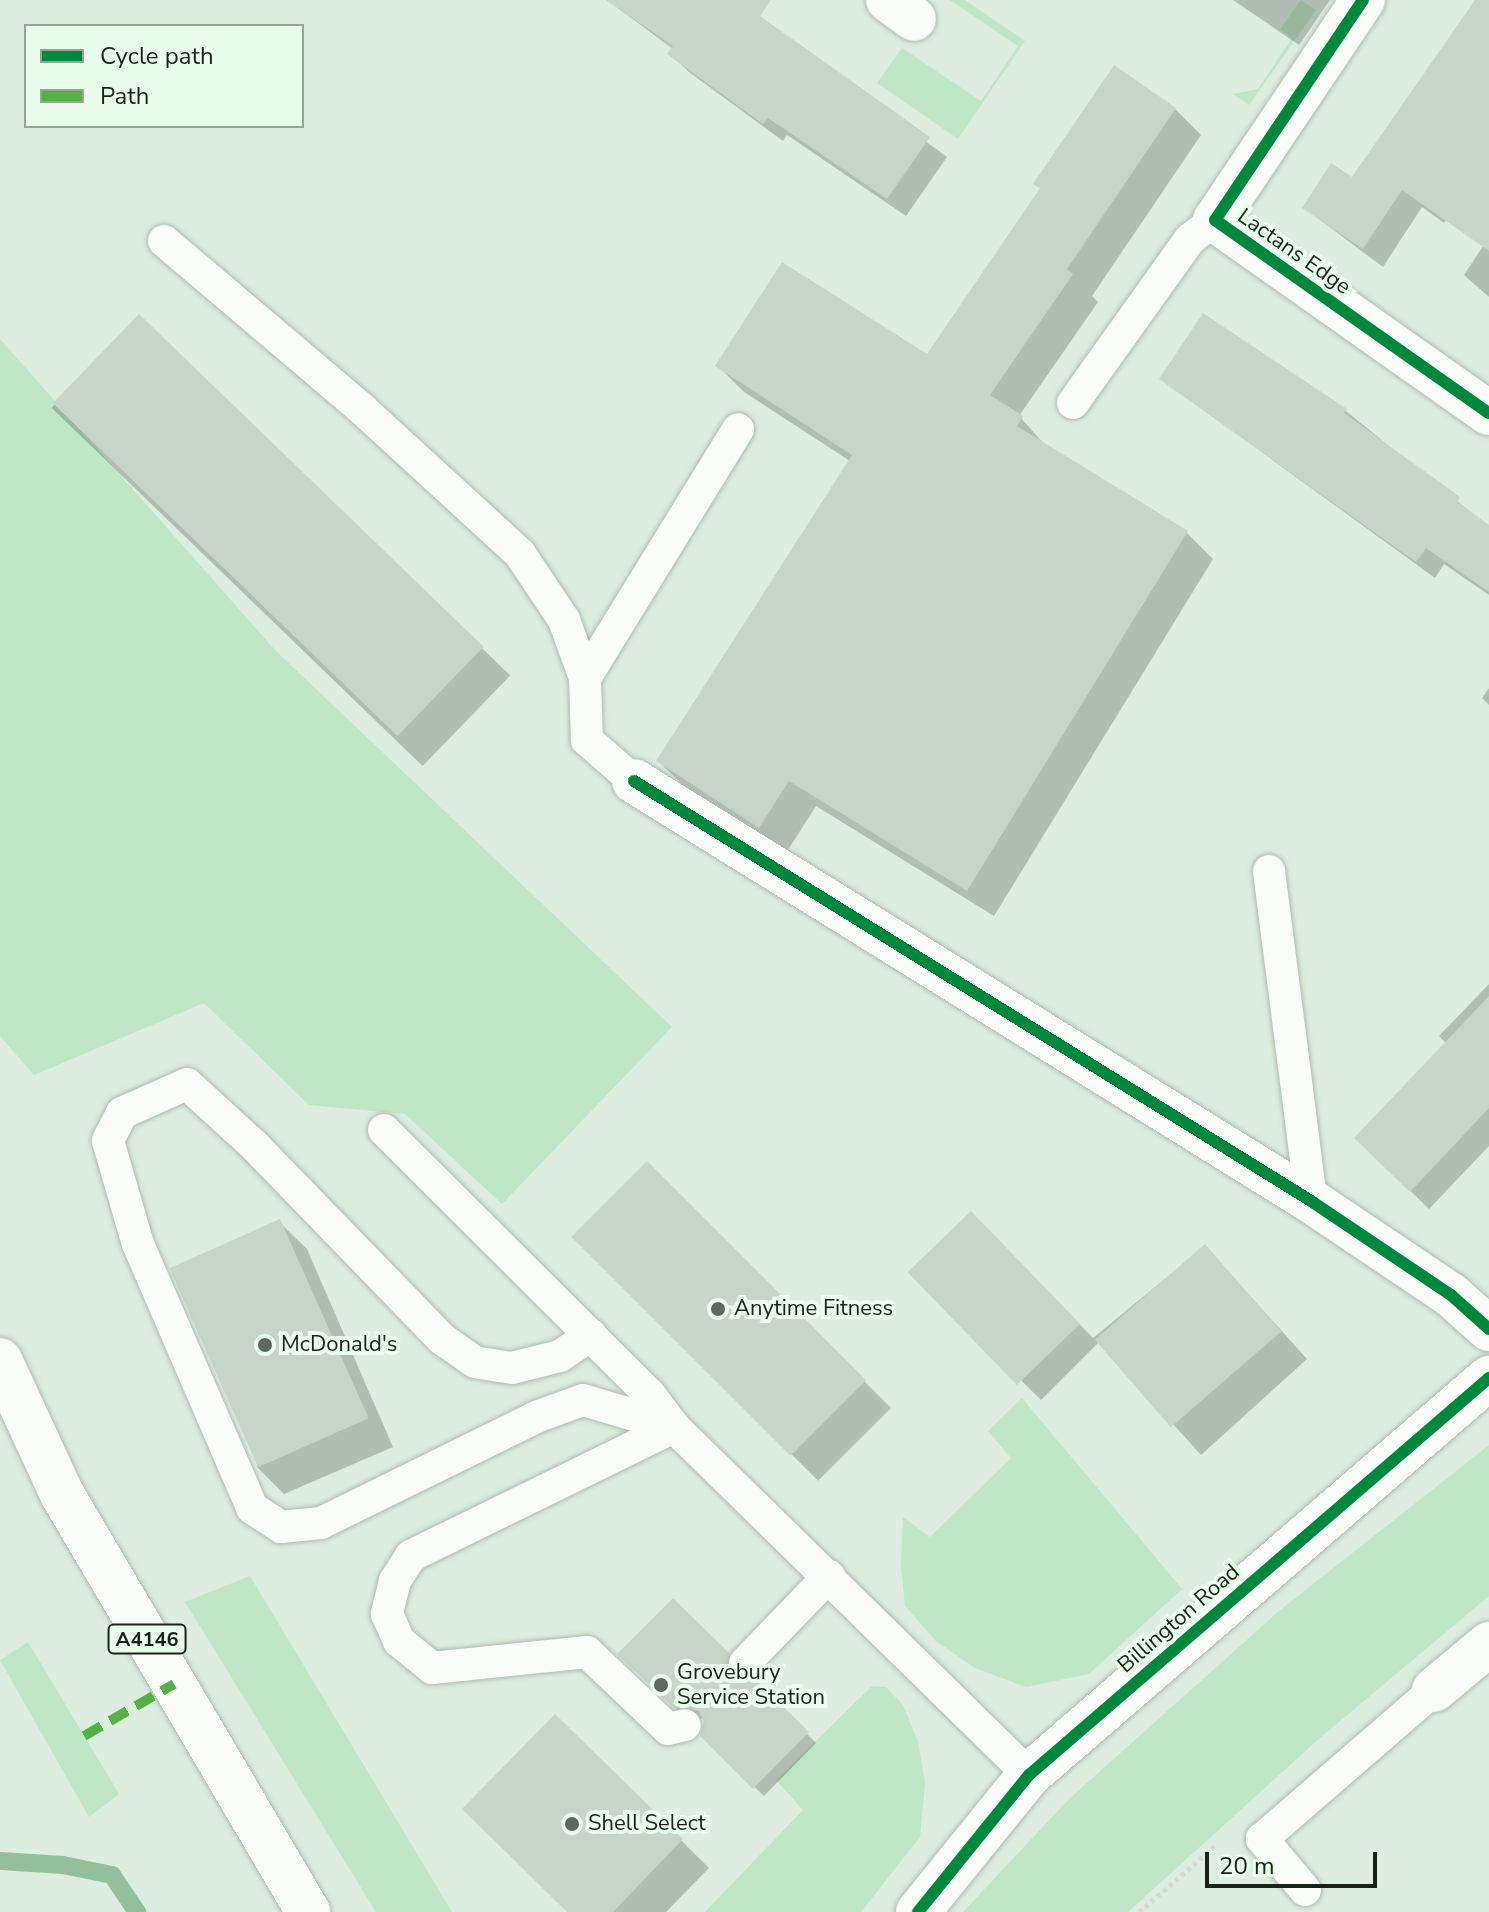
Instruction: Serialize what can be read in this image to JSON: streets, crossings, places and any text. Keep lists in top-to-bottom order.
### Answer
{
  "streets": {
    "main road": ["Lactans Edge", "Billington Road", "A4146"]
  },
  "places": [
    "Anytime Fitness",
    "McDonald's",
    "Grovebury Service Station",
    "Shell Select"
  ],
  "legend": ["Cycle path", "Path"],
  "scale_bar": "20 m"
}
